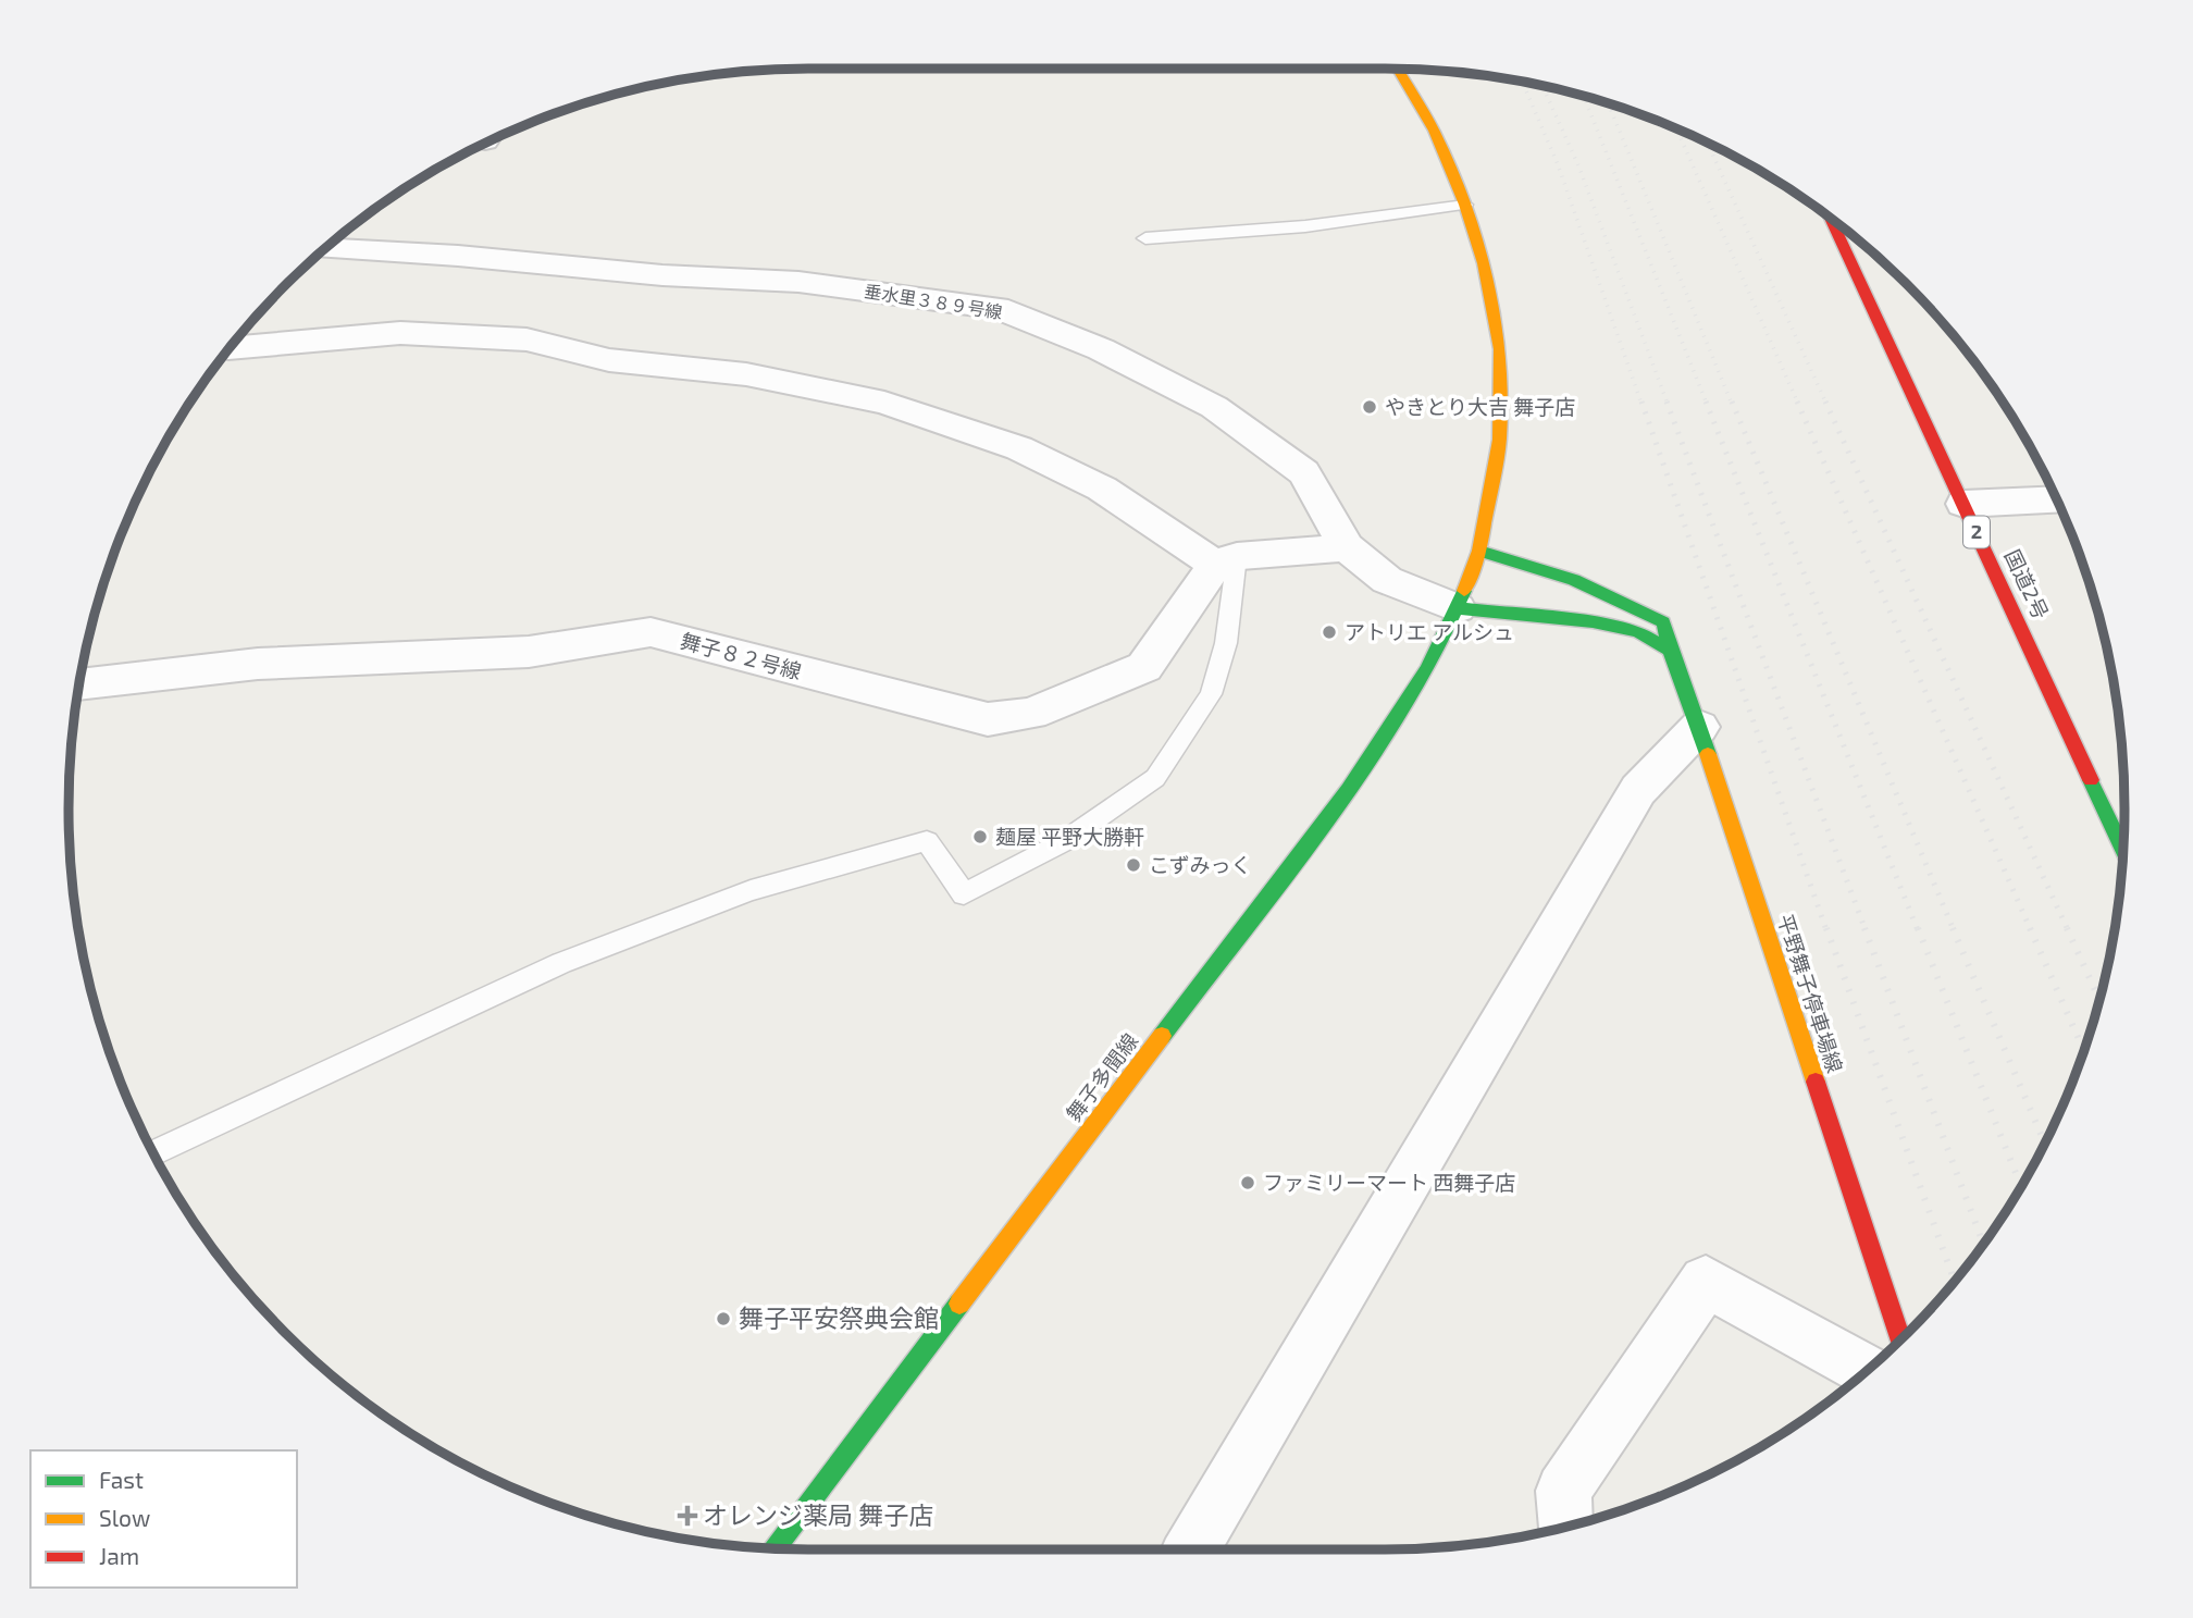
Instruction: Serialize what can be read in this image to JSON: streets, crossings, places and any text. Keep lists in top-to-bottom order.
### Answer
{
  "streets": {
    "main road": [
      "2",
      "国道2号",
      "平野舞子停車場線",
      "舞子多聞線"
    ],
    "street": ["垂水里３８９号線", "舞子８２号線"]
  },
  "crossings": [
    ["垂水里３８９号線", "舞子多聞線"]
  ],
  "places": {
    "other": [
      "やきとり大吉 舞子店",
      "アトリエ アルシュ",
      "麺屋 平野大勝軒",
      "こずみっく",
      "ファミリーマート 西舞子店",
      "舞子平安祭典会館"
    ],
    "health": ["オレンジ薬局 舞子店"]
  },
  "legend": ["Fast", "Slow", "Jam"]
}
